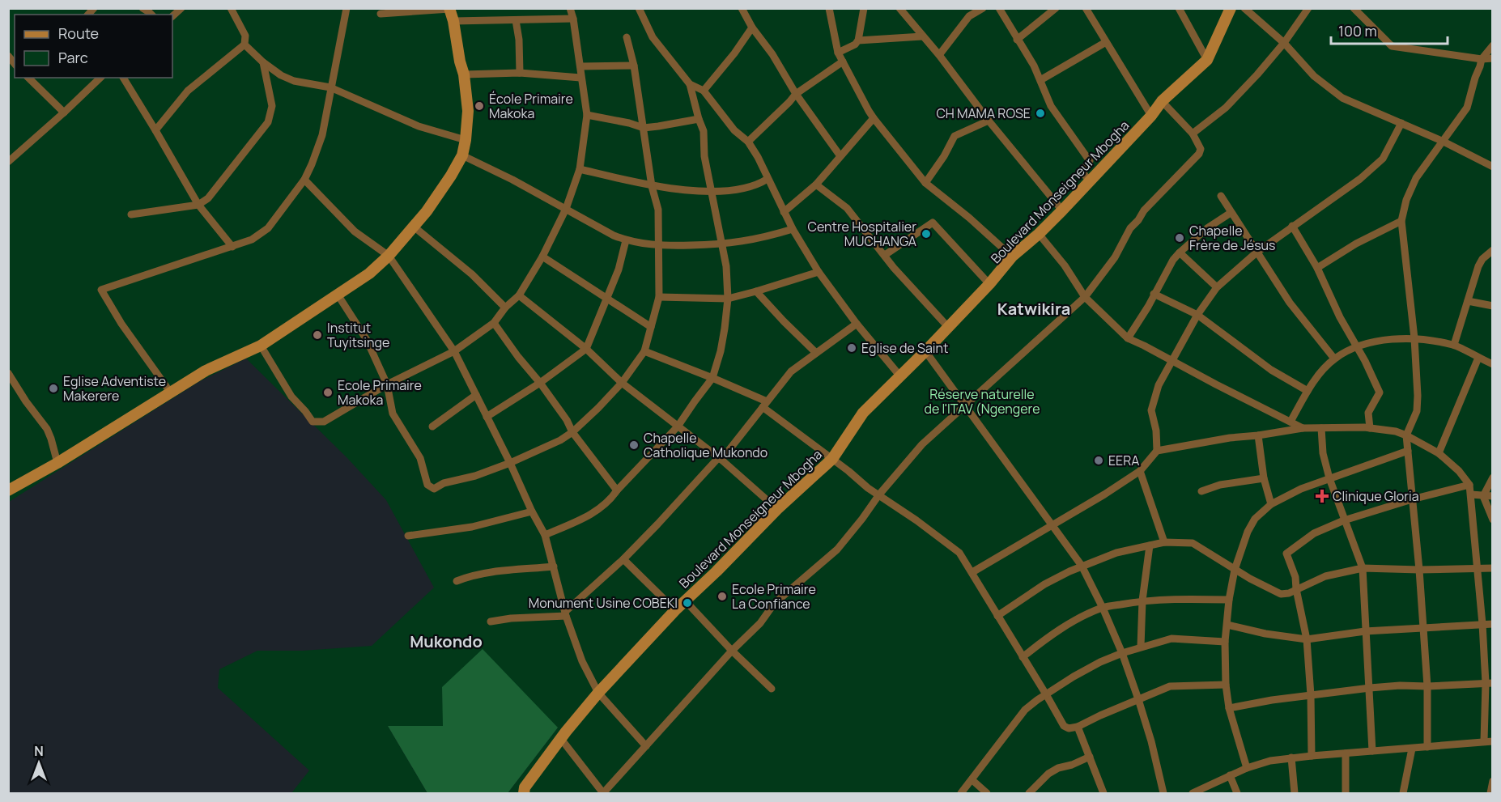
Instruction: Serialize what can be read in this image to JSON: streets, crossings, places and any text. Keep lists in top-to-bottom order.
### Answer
{
  "streets": {
    "street": ["Boulevard Monseigneur Mbogha"]
  },
  "districts": ["Katwikira", "Mukondo"],
  "parks": ["Réserve naturelle de l'ITAV (Ngengere"],
  "places": {
    "other": [
      "École Primaire Makoka",
      "CH MAMA ROSE",
      "Centre Hospitalier MUCHANGA",
      "Chapelle Frère de Jésus",
      "Institut Tuyitsinge",
      "Eglise de Saint",
      "Eglise Adventiste Makerere",
      "Ecole Primaire Makoka",
      "Chapelle Catholique Mukondo",
      "EERA",
      "Ecole Primaire La Confiance",
      "Monument Usine COBEKI"
    ],
    "health": ["Clinique Gloria"]
  },
  "legend": ["Route", "Parc"],
  "scale_bar": "100 m",
  "north": "top"
}
